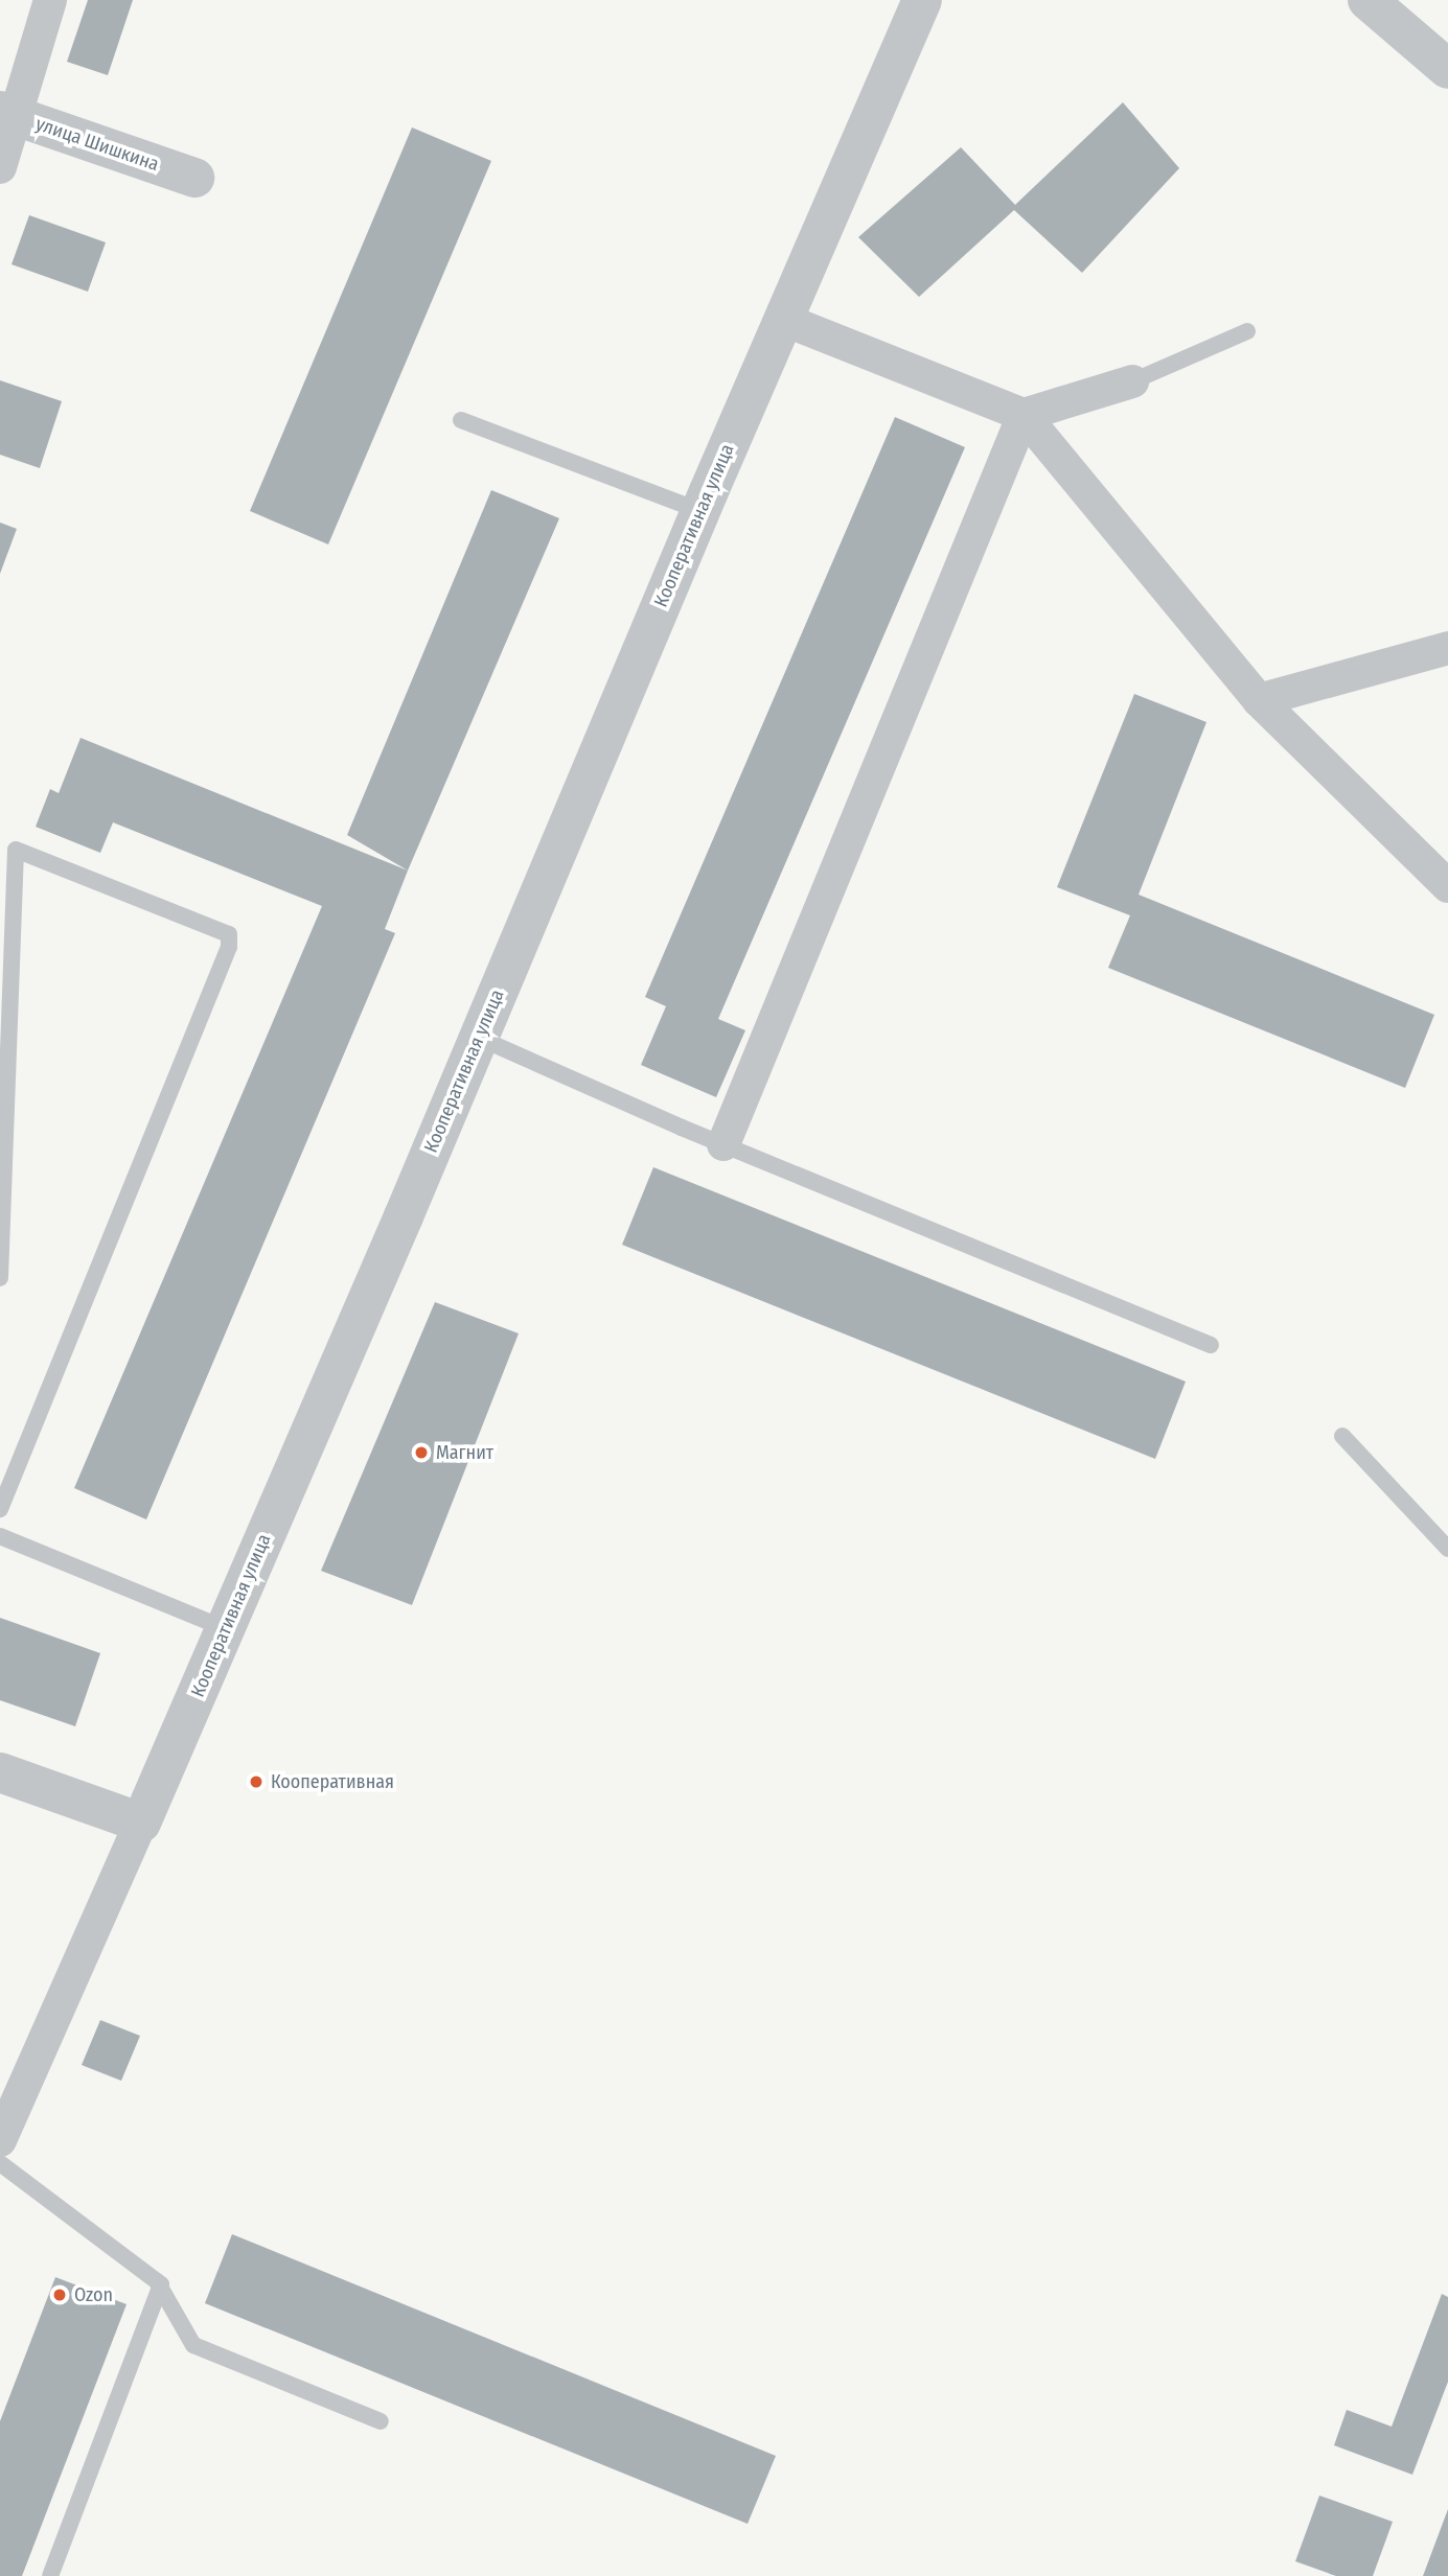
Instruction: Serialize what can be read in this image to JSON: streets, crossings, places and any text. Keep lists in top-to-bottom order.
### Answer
{
  "streets": {
    "street": ["улица Шишкина", "Кооперативная улица"]
  },
  "places": ["Магнит", "Кооперативная", "Ozon"]
}
